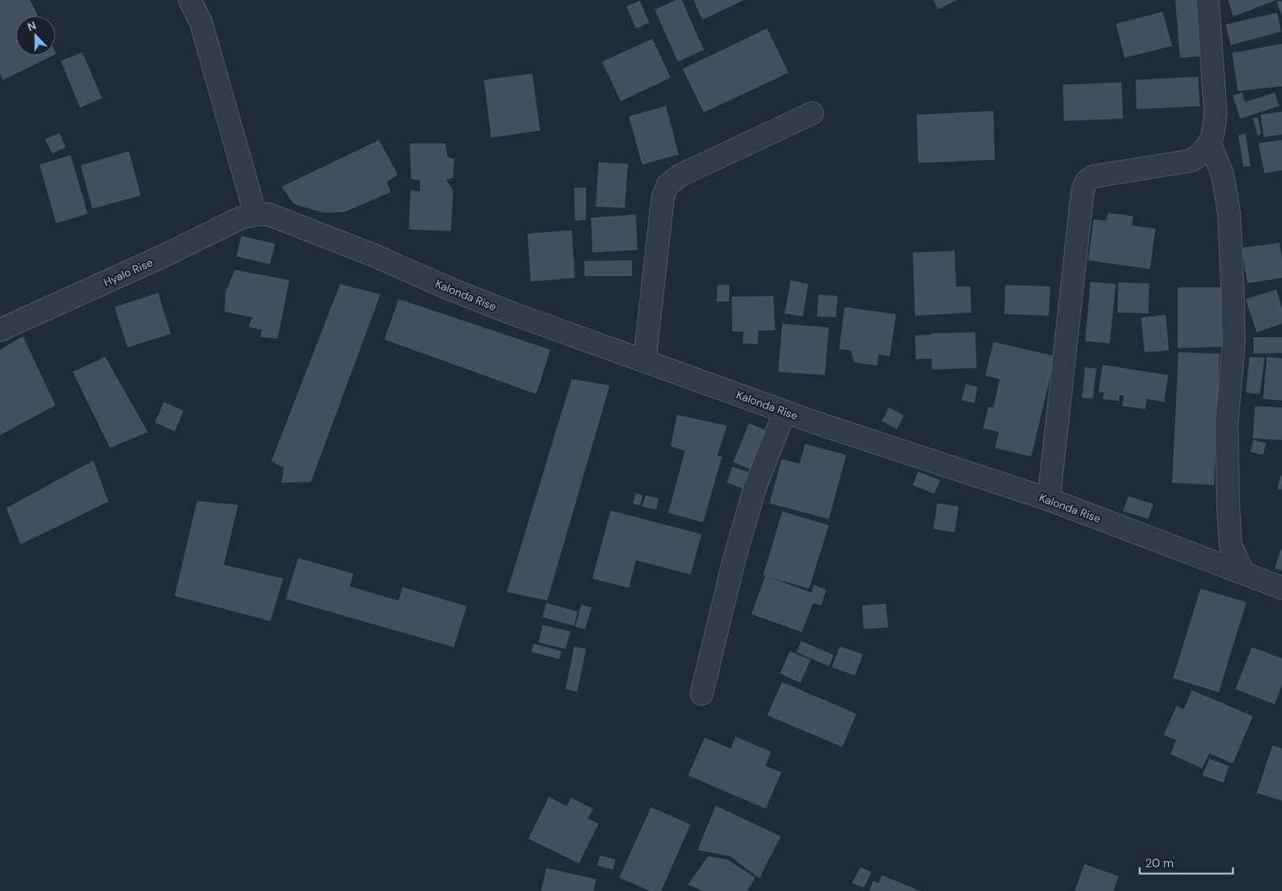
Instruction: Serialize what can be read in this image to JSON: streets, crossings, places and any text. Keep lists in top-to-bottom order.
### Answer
{
  "streets": {
    "street": ["Hyalo Rise", "Kalonda Rise"]
  },
  "crossings": [
    ["Hyalo Rise", "Kalonda Rise"]
  ],
  "scale_bar": "20 m",
  "north": "top"
}
